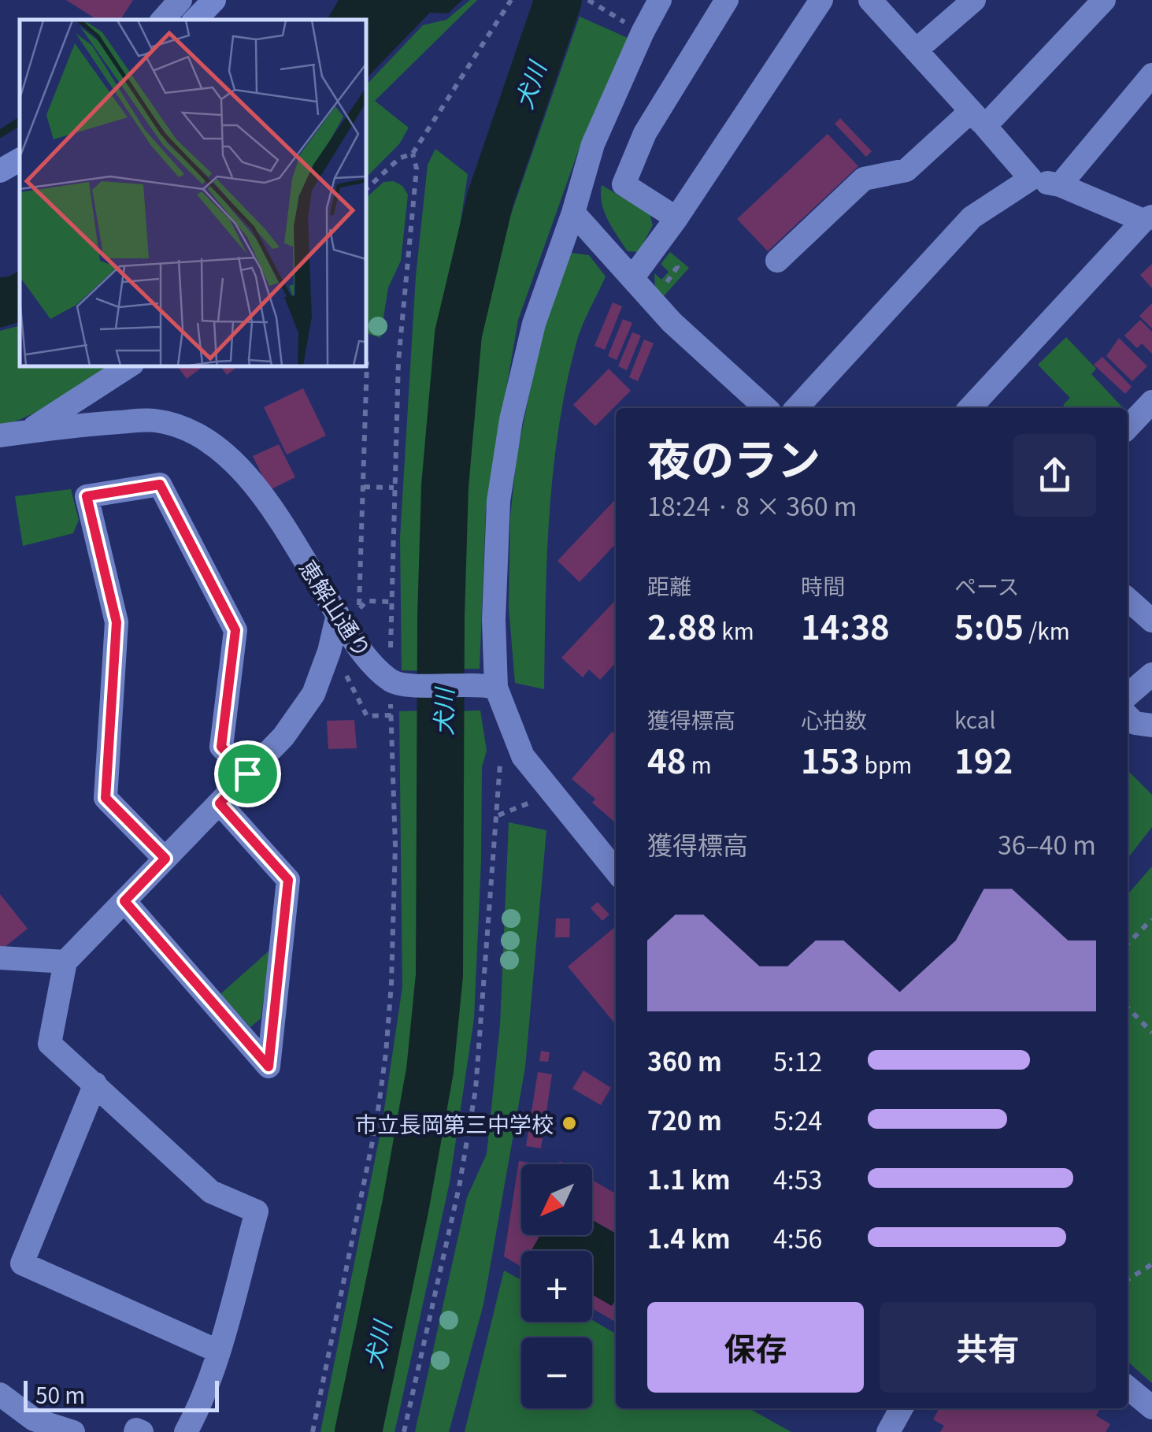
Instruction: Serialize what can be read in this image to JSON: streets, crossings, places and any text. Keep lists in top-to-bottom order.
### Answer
{
  "streets": {
    "street": ["恵解山通り"]
  },
  "water": ["犬川"],
  "places": ["市立長岡第三中学校"],
  "scale_bar": "50 m",
  "north": "bottom left",
  "page": {
    "heading": ["夜のラン", "18:24 · 8 × 360 m"],
    "stats": [
      ["距離", "2.88 km"],
      ["時間", "14:38"],
      ["ペース", "5:05 /km"],
      ["獲得標高", "48 m"],
      ["心拍数", "153 bpm"],
      ["kcal", "192"]
    ],
    "chart": ["獲得標高", "36–40 m"],
    "list": [
      {
        "name": "360 m",
        "note": "5:12"
      },
      {
        "name": "720 m",
        "note": "5:24"
      },
      {
        "name": "1.1 km",
        "note": "4:53"
      },
      {
        "name": "1.4 km",
        "note": "4:56"
      }
    ],
    "map_buttons": ["+", "−"],
    "buttons": ["保存", "共有"],
    "scale": "50 m"
  }
}
